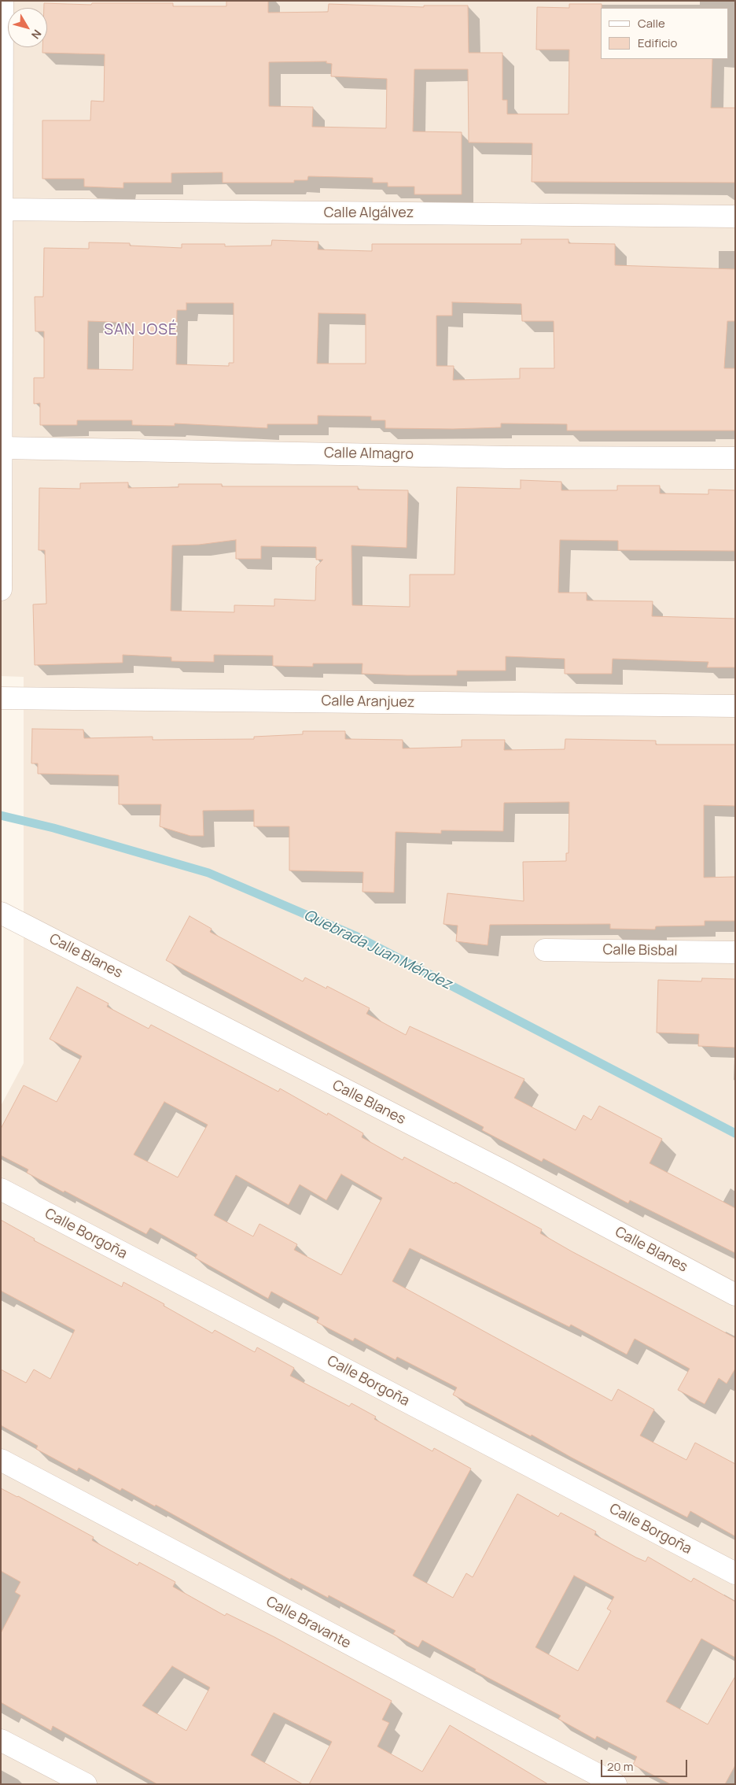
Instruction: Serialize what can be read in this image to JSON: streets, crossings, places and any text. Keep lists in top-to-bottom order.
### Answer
{
  "streets": {
    "street": [
      "Calle Algálvez",
      "Calle Almagro",
      "Calle Aranjuez",
      "Calle Bisbal",
      "Calle Blanes",
      "Calle Borgoña",
      "Calle Bravante"
    ]
  },
  "districts": ["SAN JOSÉ"],
  "water": ["Quebrada Juan Méndez"],
  "legend": ["Calle", "Edificio"],
  "scale_bar": "20 m",
  "north": "bottom right"
}
